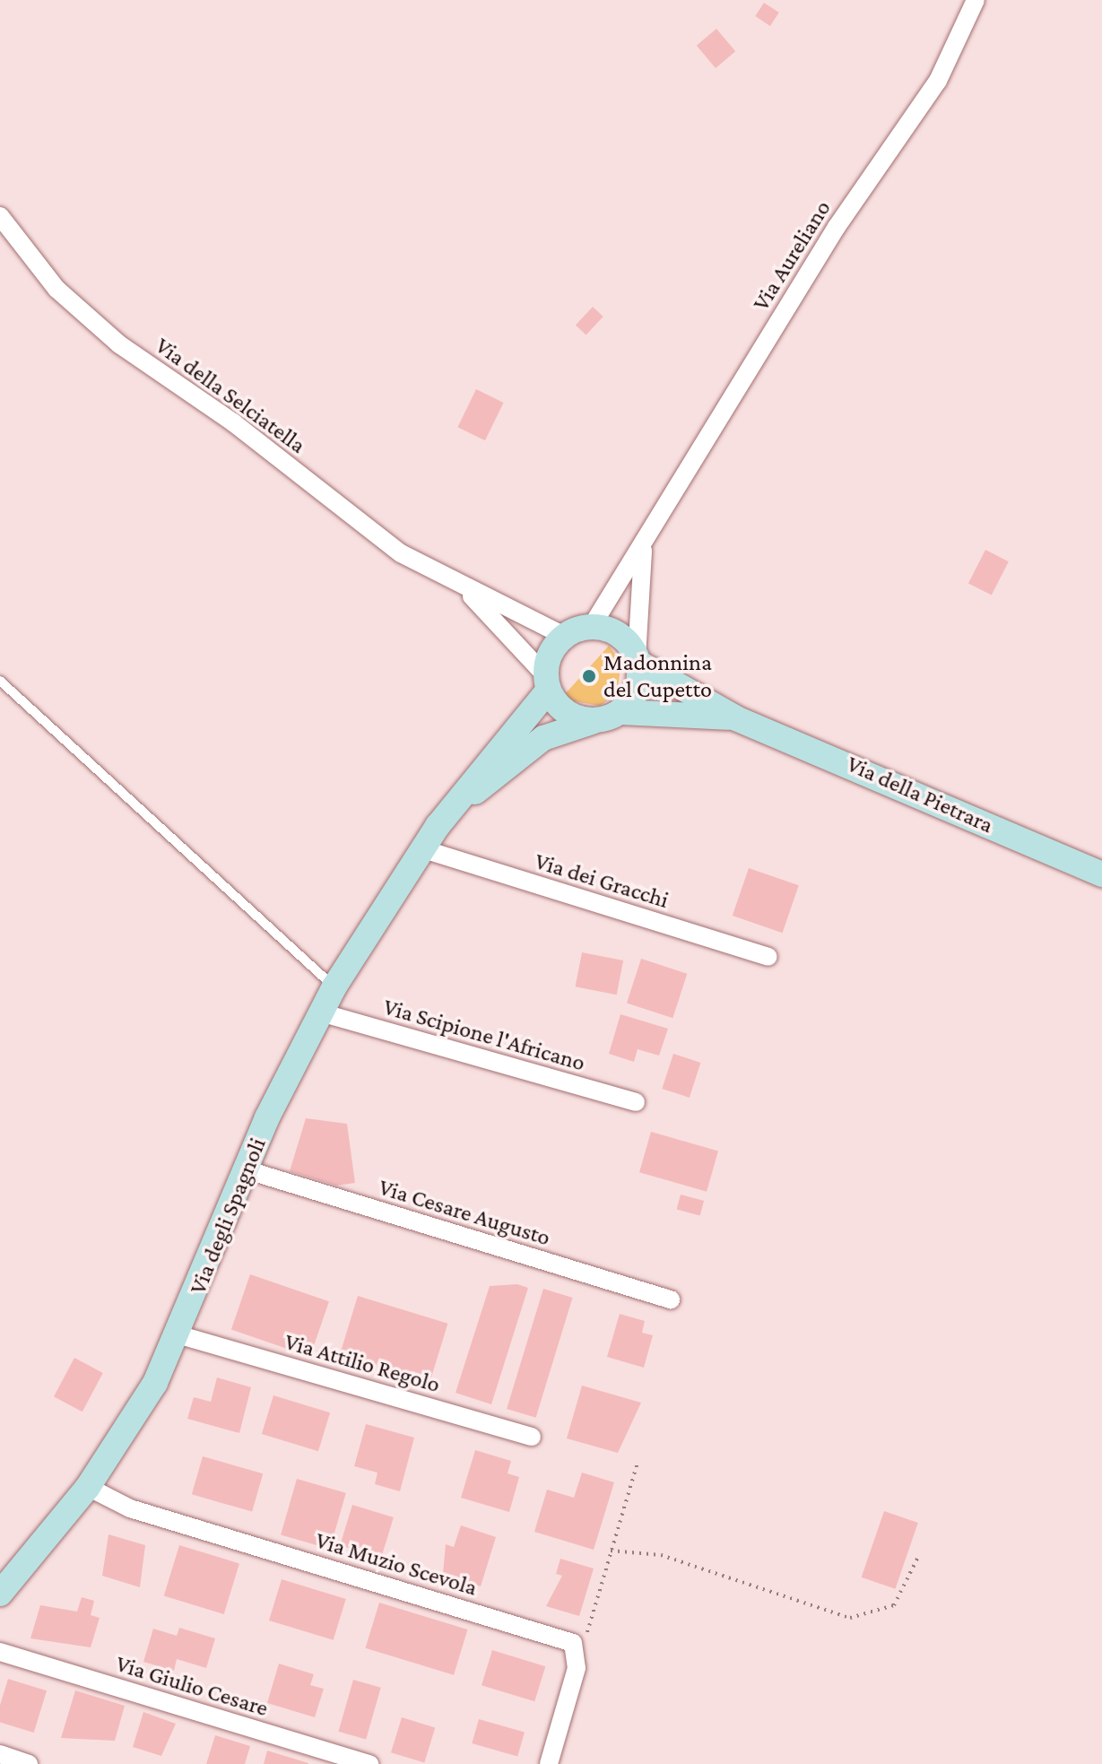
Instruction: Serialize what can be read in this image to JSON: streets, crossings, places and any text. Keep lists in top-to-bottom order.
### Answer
{
  "streets": {
    "street": [
      "Via Aureliano",
      "Via della Selciatella",
      "Via della Pietrara",
      "Via dei Gracchi",
      "Via Scipione l'Africano",
      "Via Cesare Augusto",
      "Via degli Spagnoli",
      "Via Attilio Regolo",
      "Via Muzio Scevola",
      "Via Giulio Cesare"
    ]
  },
  "crossings": [
    ["Via Aureliano", "Via della Selciatella"],
    ["Via Aureliano", "Via della Pietrara"],
    ["Via della Selciatella", "Via della Pietrara"],
    ["Via della Pietrara", "Via degli Spagnoli"],
    ["Via dei Gracchi", "Via degli Spagnoli"],
    ["Via Scipione l'Africano", "Via degli Spagnoli"],
    ["Via Cesare Augusto", "Via degli Spagnoli"],
    ["Via degli Spagnoli", "Via Attilio Regolo"],
    ["Via degli Spagnoli", "Via Muzio Scevola"]
  ],
  "places": ["Madonnina del Cupetto"]
}
